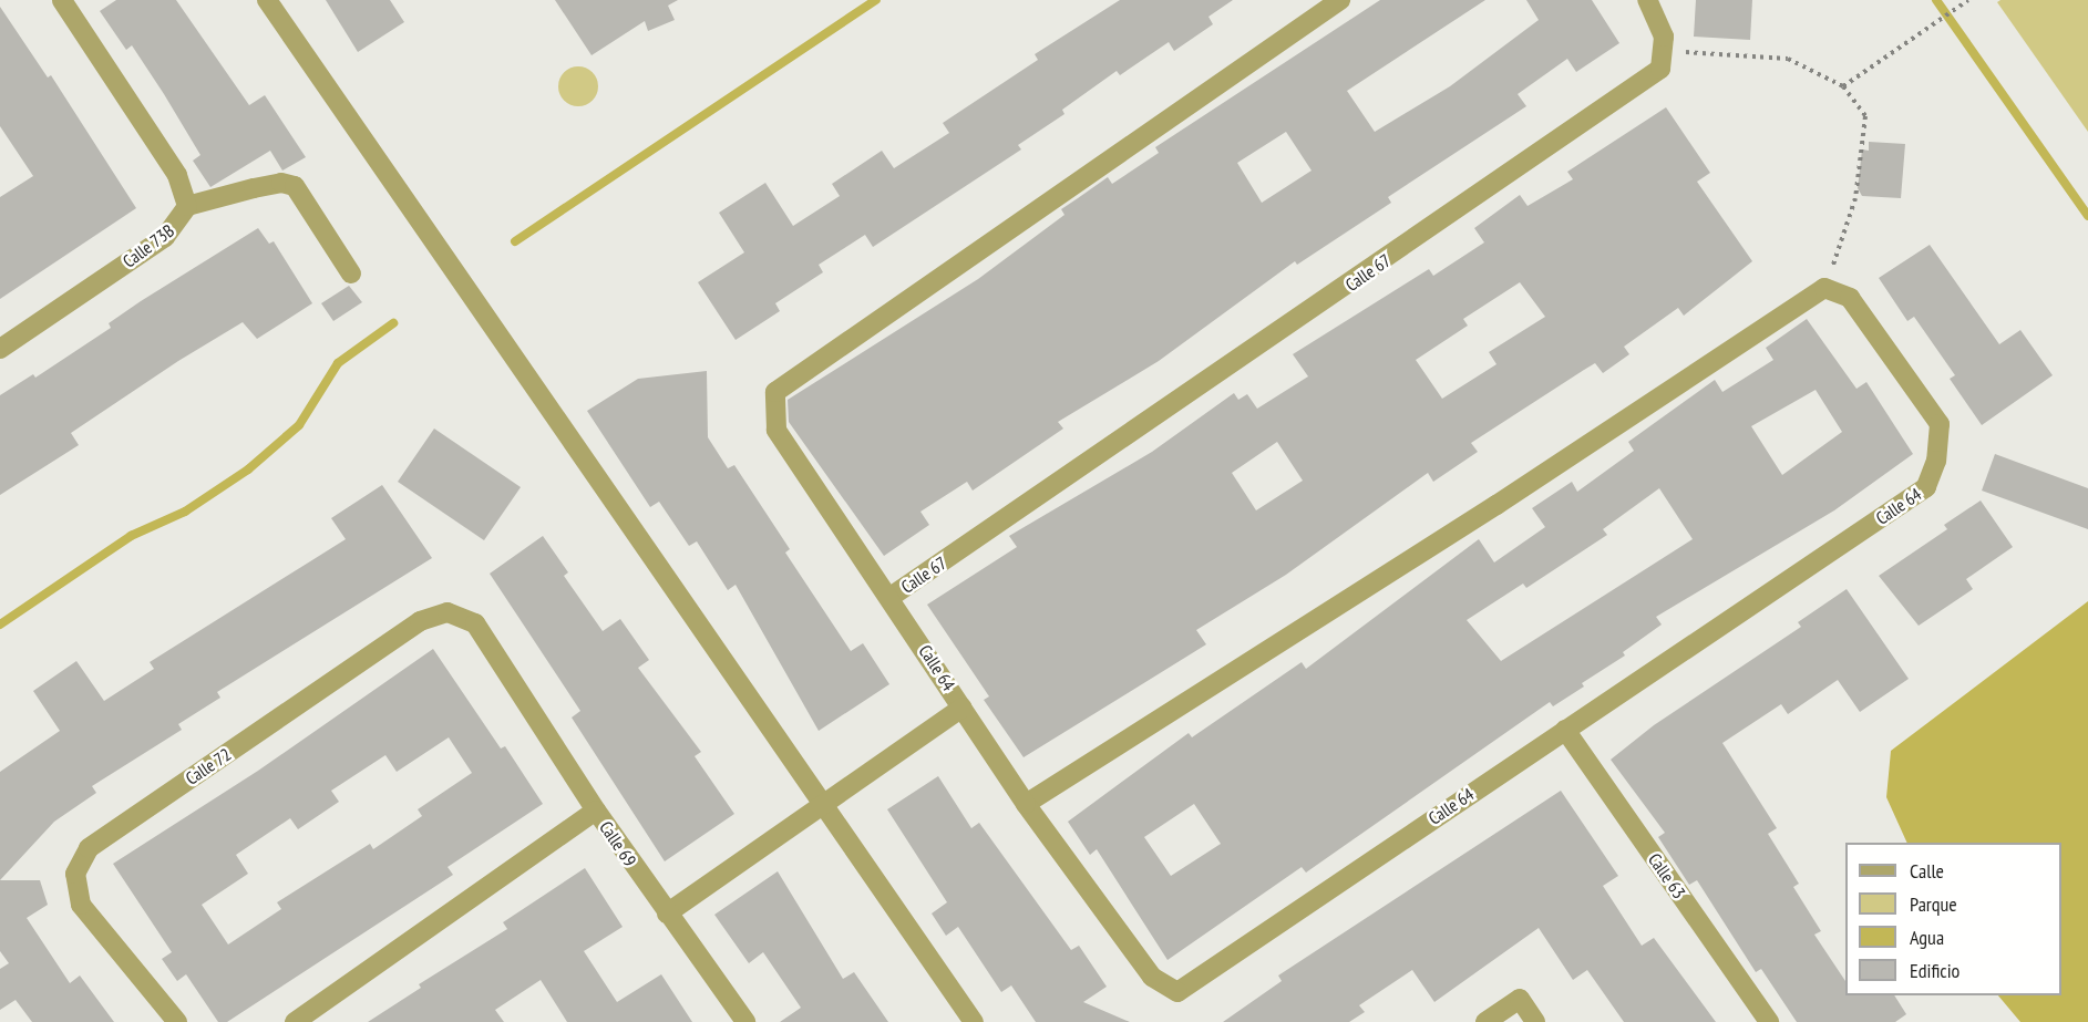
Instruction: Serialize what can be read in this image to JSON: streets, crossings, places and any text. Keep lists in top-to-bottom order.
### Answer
{
  "streets": {
    "street": [
      "Calle 73B",
      "Calle 67",
      "Calle 64",
      "Calle 72",
      "Calle 69",
      "Calle 63"
    ]
  },
  "crossings": [
    ["Calle 67", "Calle 64"],
    ["Calle 64", "Calle 63"],
    ["Calle 72", "Calle 69"]
  ],
  "legend": [
    "Calle",
    "Parque",
    "Agua",
    "Edificio"
  ]
}
